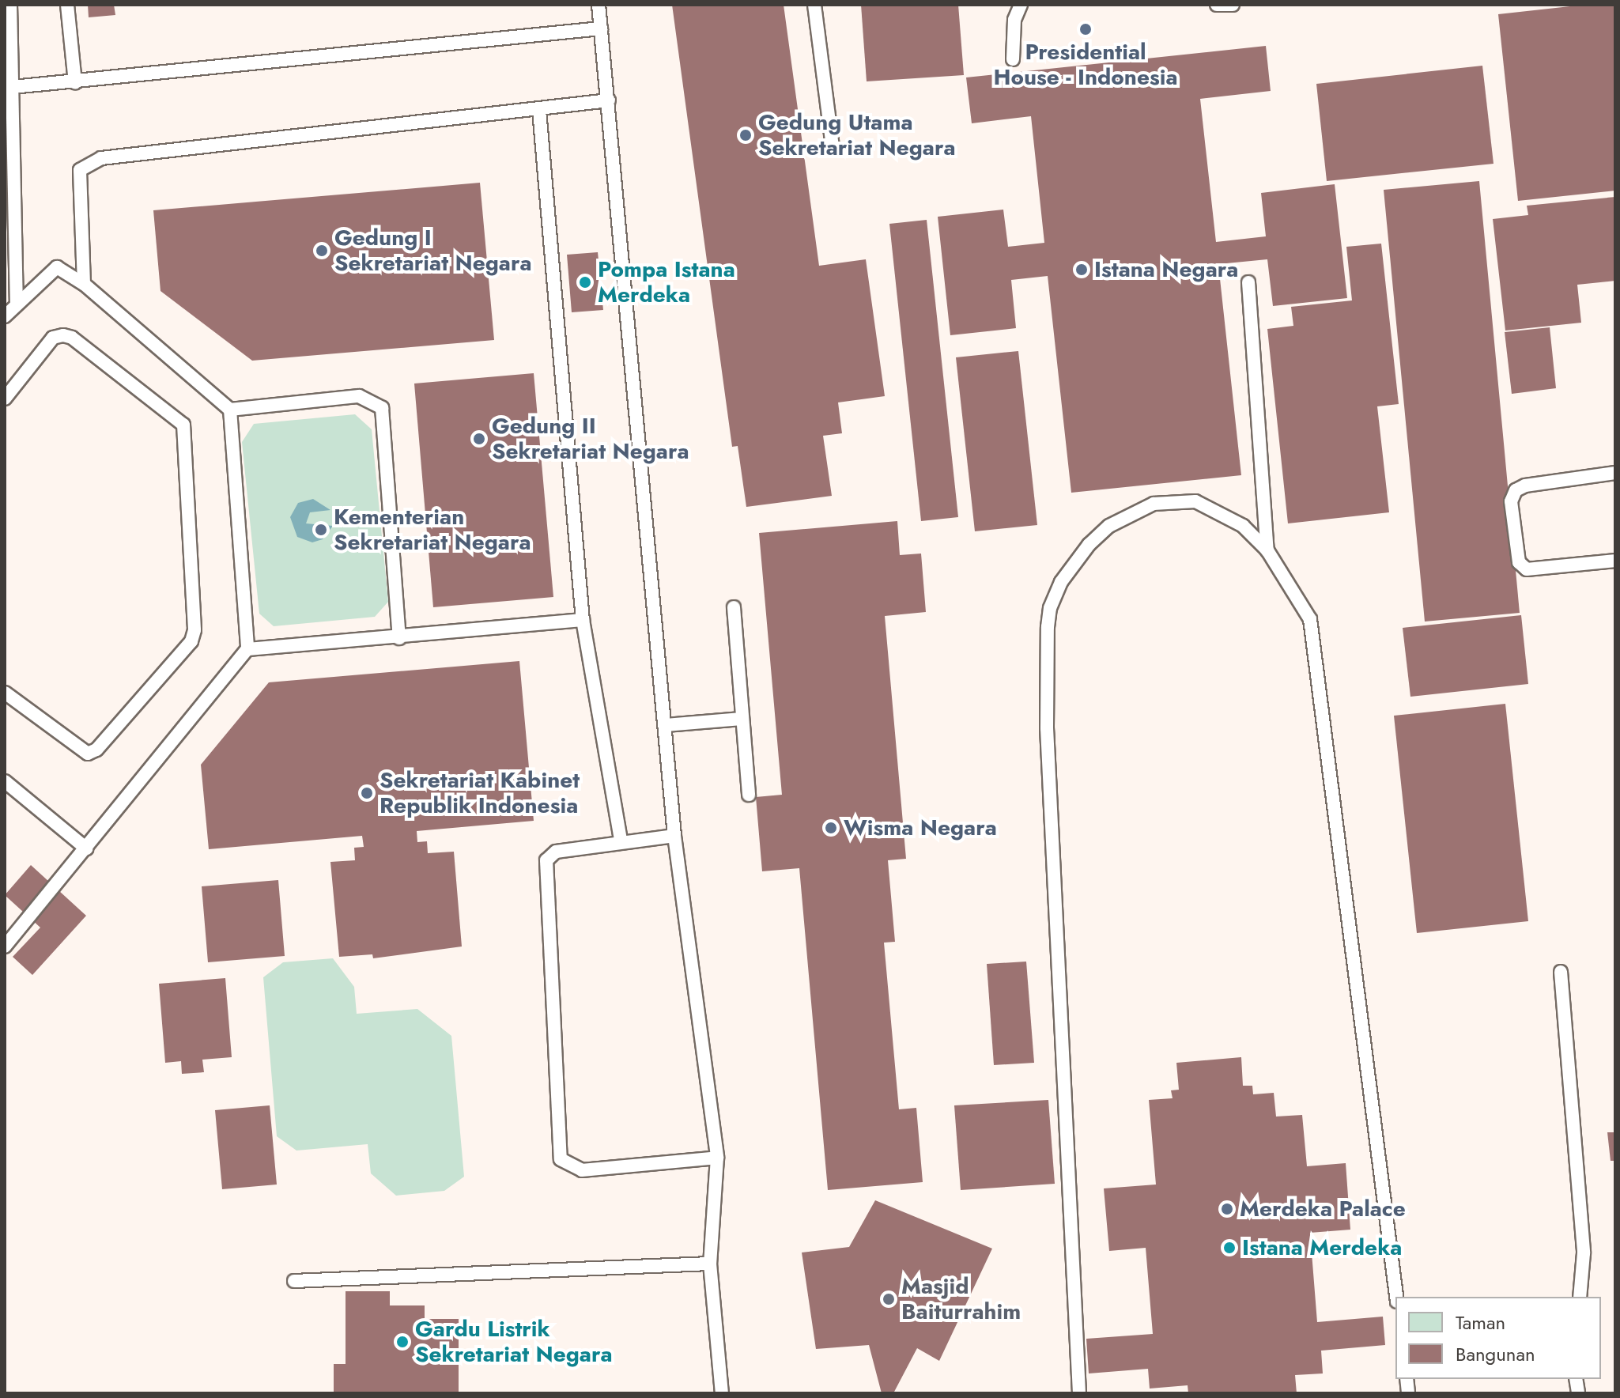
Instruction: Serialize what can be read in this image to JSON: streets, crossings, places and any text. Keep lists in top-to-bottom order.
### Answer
{
  "places": [
    "Presidential House - Indonesia",
    "Gedung Utama Sekretariat Negara",
    "Gedung I Sekretariat Negara",
    "Istana Negara",
    "Pompa Istana Merdeka",
    "Gedung II Sekretariat Negara",
    "Kementerian Sekretariat Negara",
    "Sekretariat Kabinet Republik Indonesia",
    "Wisma Negara",
    "Merdeka Palace",
    "Istana Merdeka",
    "Masjid Baiturrahim",
    "Gardu Listrik Sekretariat Negara"
  ],
  "legend": ["Taman", "Bangunan"]
}
